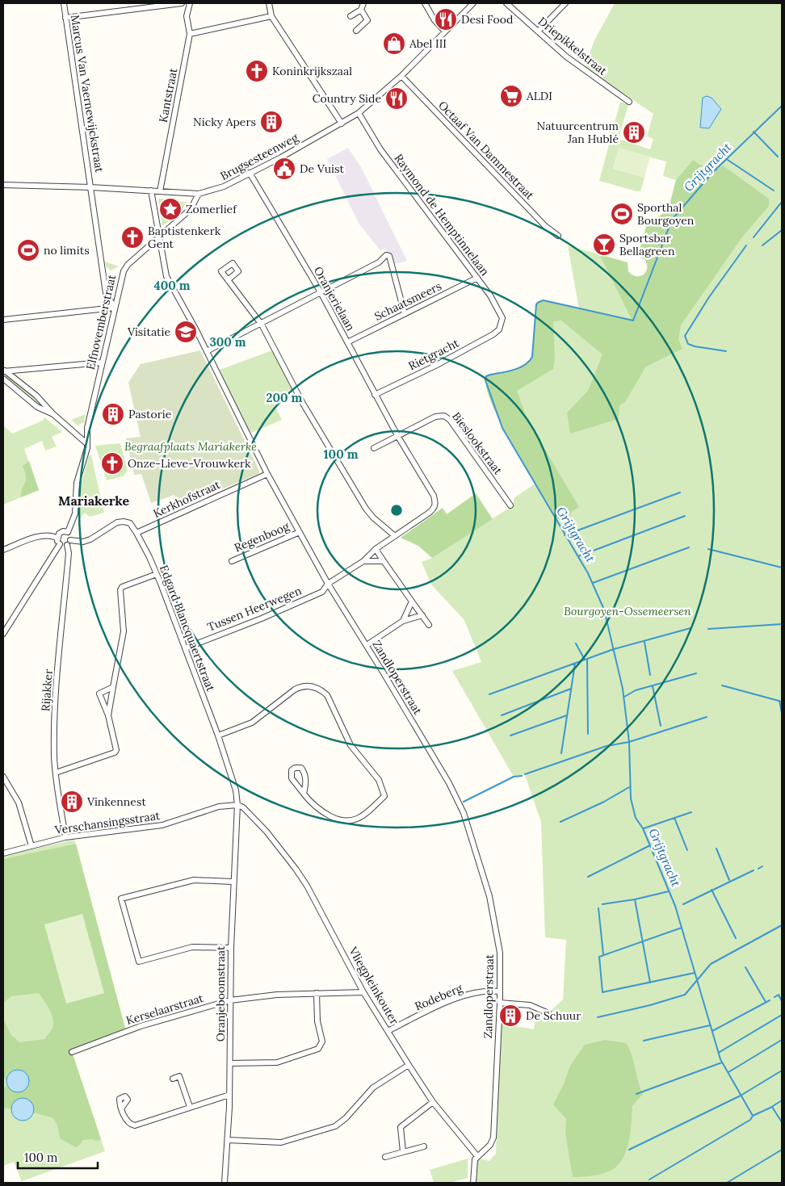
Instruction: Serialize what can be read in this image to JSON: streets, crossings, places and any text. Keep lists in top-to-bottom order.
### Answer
{
  "streets": {
    "street": [
      "Driepikkelstraat",
      "Marcus Van Vaernewijckstraat",
      "Kantstraat",
      "Octaaf Van Dammestraat",
      "Brugsesteenweg",
      "Raymond de Hemptinnelaan",
      "Oranjerielaan",
      "Schaatsmeers",
      "Elfnovemberstraat",
      "Rietgracht",
      "Bieslookstraat",
      "Kerkhofstraat",
      "Regenboog",
      "Tussen Heerwegen",
      "Edgard Blancquaertstraat",
      "Zandloperstraat",
      "Rijakker",
      "Verschansingsstraat",
      "Vliegpleinkouter",
      "Oranjeboomstraat",
      "Rodeberg",
      "Kerselaarstraat"
    ]
  },
  "crossings": [
    ["Marcus Van Vaernewijckstraat", "Brugsesteenweg"],
    ["Marcus Van Vaernewijckstraat", "Elfnovemberstraat"],
    ["Kantstraat", "Brugsesteenweg"],
    ["Octaaf Van Dammestraat", "Brugsesteenweg"],
    ["Brugsesteenweg", "Raymond de Hemptinnelaan"],
    ["Brugsesteenweg", "Oranjerielaan"],
    ["Brugsesteenweg", "Elfnovemberstraat"],
    ["Brugsesteenweg", "Zandloperstraat"],
    ["Raymond de Hemptinnelaan", "Schaatsmeers"],
    ["Raymond de Hemptinnelaan", "Rietgracht"],
    ["Oranjerielaan", "Schaatsmeers"],
    ["Oranjerielaan", "Rietgracht"],
    ["Oranjerielaan", "Bieslookstraat"],
    ["Oranjerielaan", "Tussen Heerwegen"],
    ["Elfnovemberstraat", "Zandloperstraat"],
    ["Elfnovemberstraat", "Rijakker"],
    ["Kerkhofstraat", "Edgard Blancquaertstraat"],
    ["Kerkhofstraat", "Zandloperstraat"],
    ["Regenboog", "Zandloperstraat"],
    ["Tussen Heerwegen", "Edgard Blancquaertstraat"],
    ["Tussen Heerwegen", "Zandloperstraat"],
    ["Edgard Blancquaertstraat", "Rijakker"],
    ["Edgard Blancquaertstraat", "Verschansingsstraat"],
    ["Edgard Blancquaertstraat", "Vliegpleinkouter"],
    ["Edgard Blancquaertstraat", "Oranjeboomstraat"],
    ["Zandloperstraat", "Vliegpleinkouter"],
    ["Zandloperstraat", "Rodeberg"],
    ["Rijakker", "Verschansingsstraat"],
    ["Verschansingsstraat", "Vliegpleinkouter"],
    ["Verschansingsstraat", "Oranjeboomstraat"],
    ["Vliegpleinkouter", "Oranjeboomstraat"],
    ["Vliegpleinkouter", "Rodeberg"],
    ["Vliegpleinkouter", "Kerselaarstraat"],
    ["Oranjeboomstraat", "Kerselaarstraat"]
  ],
  "districts": ["Mariakerke"],
  "water": ["Grijtgracht"],
  "parks": ["Begraafplaats Mariakerke", "Bourgoyen-Ossemeersen"],
  "places": {
    "restaurant": ["Desi Food", "Country Side"],
    "shop": ["Abel III"],
    "church": ["Koninkrijkszaal", "Baptistenkerk Gent", "Onze-Lieve-Vrouwkerk"],
    "supermarket": ["ALDI"],
    "building": [
      "Nicky Apers",
      "Natuurcentrum Jan Hublé",
      "Pastorie",
      "Vinkennest",
      "De Schuur"
    ],
    "public building": ["De Vuist"],
    "place": ["Zomerlief"],
    "sports": ["Sporthal Bourgoyen", "no limits"],
    "bar": ["Sportsbar Bellagreen"],
    "school or university": ["Visitatie"]
  },
  "scale_bar": "100 m",
  "rings": [
    "400 m",
    "300 m",
    "200 m",
    "100 m"
  ]
}
